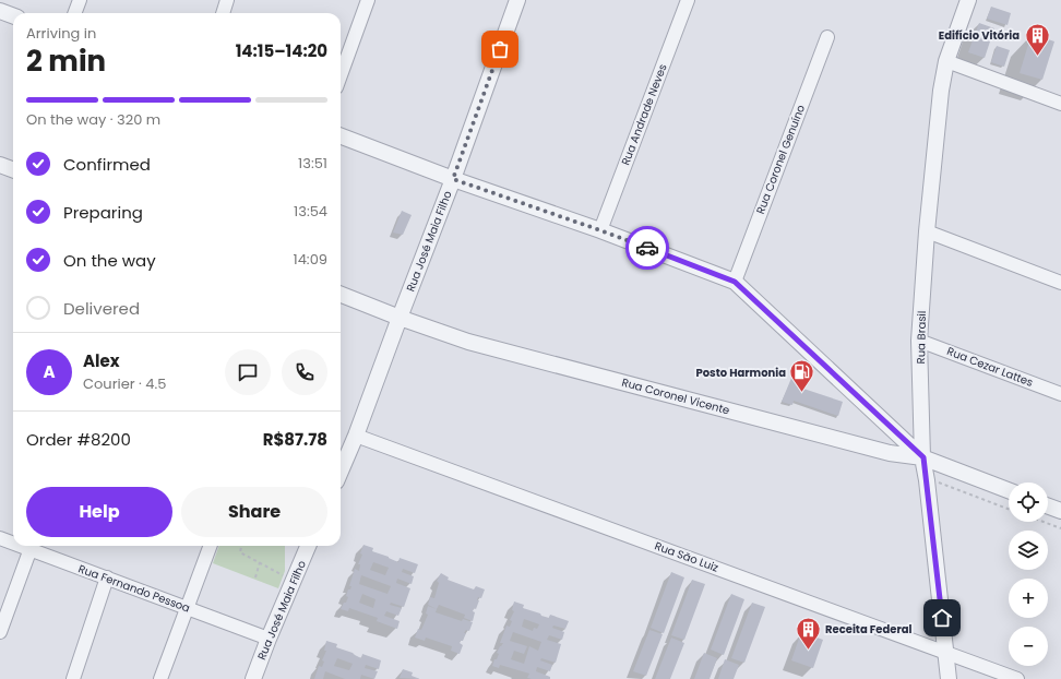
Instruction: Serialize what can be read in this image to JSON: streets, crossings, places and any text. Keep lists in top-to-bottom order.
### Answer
{
  "streets": {
    "street": [
      "Rua Andrade Neves",
      "Rua Coronel Genuíno",
      "Rua José Maia Filho",
      "Rua Brasil",
      "Rua Cezar Lattes",
      "Rua Coronel Vicente",
      "Rua São Luiz",
      "Rua Fernando Pessoa"
    ]
  },
  "crossings": [
    ["Rua José Maia Filho", "Rua Coronel Vicente"],
    ["Rua José Maia Filho", "Rua São Luiz"],
    ["Rua José Maia Filho", "Rua Fernando Pessoa"],
    ["Rua Brasil", "Rua Cezar Lattes"],
    ["Rua Brasil", "Rua Coronel Vicente"],
    ["Rua Brasil", "Rua São Luiz"]
  ],
  "places": {
    "building": ["Edifício Vitória", "Receita Federal"],
    "fuel station": ["Posto Harmonia"]
  },
  "page": {
    "heading": ["2 min", "Arriving in", "14:15–14:20"],
    "panel": [
      "Alex",
      "Courier · 4.5",
      "Order #8200",
      "R$87.78"
    ],
    "bar": "On the way · 320 m",
    "list": [
      ["Confirmed", "13:51"],
      ["Preparing", "13:54"],
      ["On the way", "14:09"],
      "Delivered"
    ],
    "round": "A",
    "buttons": ["Help", "Share"],
    "map_buttons": ["+", "−"]
  }
}
